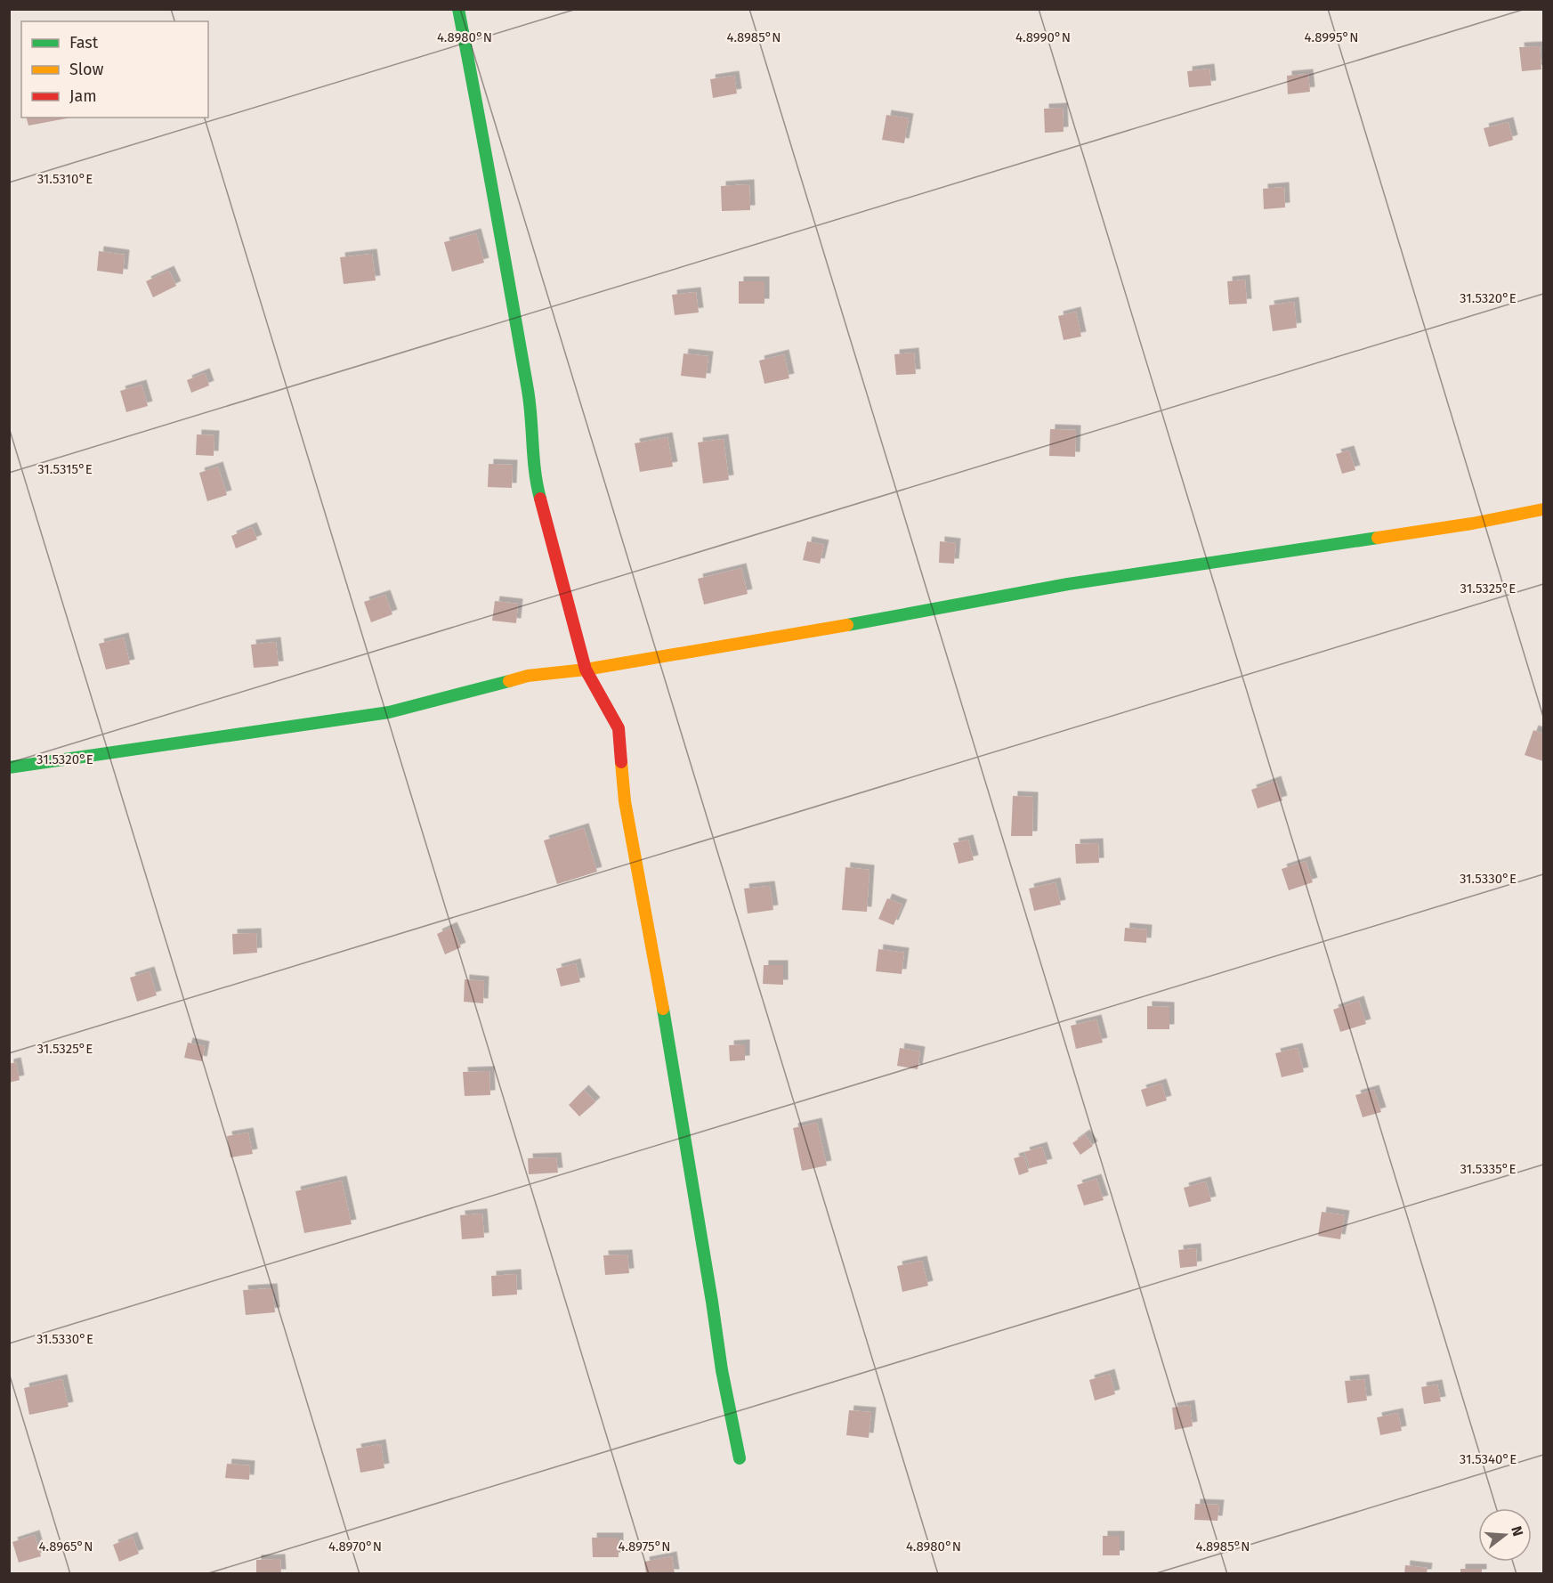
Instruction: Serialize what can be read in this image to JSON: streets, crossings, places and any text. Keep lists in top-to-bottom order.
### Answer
{
  "legend": ["Fast", "Slow", "Jam"],
  "north": "right",
  "coordinates": [
    "4.8980°N",
    "4.8985°N",
    "4.8990°N",
    "4.8995°N",
    "31.5310°E",
    "31.5320°E",
    "31.5315°E",
    "31.5325°E",
    "31.5330°E",
    "31.5335°E",
    "31.5340°E",
    "4.8965°N",
    "4.8970°N",
    "4.8975°N"
  ]
}
